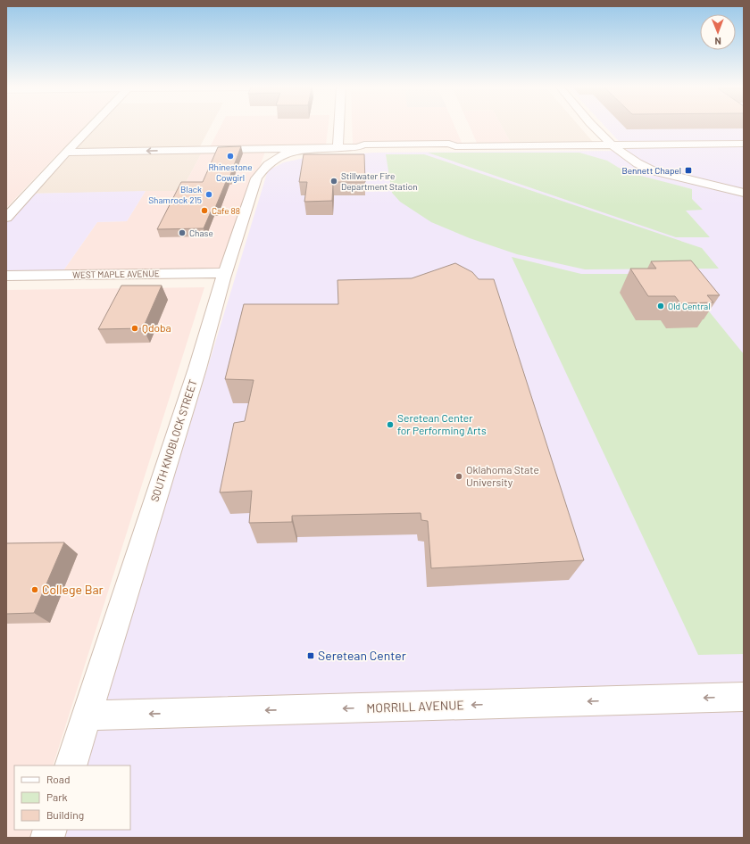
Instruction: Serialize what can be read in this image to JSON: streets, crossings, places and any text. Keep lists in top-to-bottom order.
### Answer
{
  "streets": {
    "street": ["WEST MAPLE AVENUE", "SOUTH KNOBLOCK STREET", "MORRILL AVENUE"]
  },
  "crossings": [
    ["WEST MAPLE AVENUE", "SOUTH KNOBLOCK STREET"],
    ["SOUTH KNOBLOCK STREET", "MORRILL AVENUE"]
  ],
  "one_way": ["MORRILL AVENUE"],
  "places": {
    "other": [
      "Rhinestone Cowgirl",
      "Stillwater Fire Department Station",
      "Black Shamrock 215",
      "Cafe 88",
      "Chase",
      "Old Central",
      "Qdoba",
      "Seretean Center for Performing Arts",
      "Oklahoma State University",
      "College Bar"
    ],
    "transit": ["Bennett Chapel", "Seretean Center"]
  },
  "legend": ["Road", "Park", "Building"],
  "north": "bottom"
}
